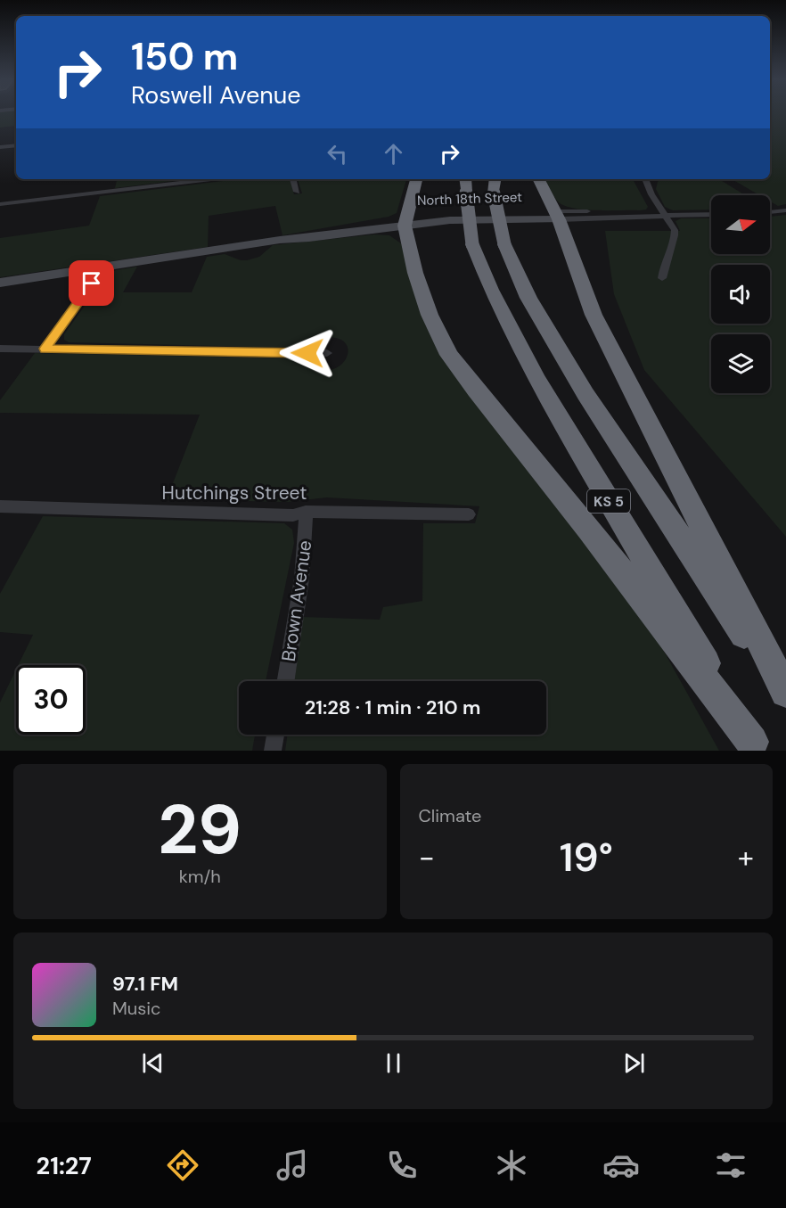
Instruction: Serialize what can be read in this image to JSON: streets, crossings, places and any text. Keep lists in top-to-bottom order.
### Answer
{
  "streets": {
    "highway": ["KS 5"],
    "main road": ["North 18th Street"],
    "street": ["Hutchings Street", "Brown Avenue"]
  },
  "crossings": [
    ["Hutchings Street", "Brown Avenue"]
  ],
  "north": "right",
  "page": {
    "turn": ["150 m", "Roswell Avenue"],
    "limit": "30",
    "trip": "21:28 · 1 min · 210 m",
    "tile": [
      ["29", "km/h"],
      "Climate"
    ],
    "heat": ["−", "19°", "+"],
    "song": ["97.1 FM", "Music"],
    "tabs": "21:27"
  }
}
